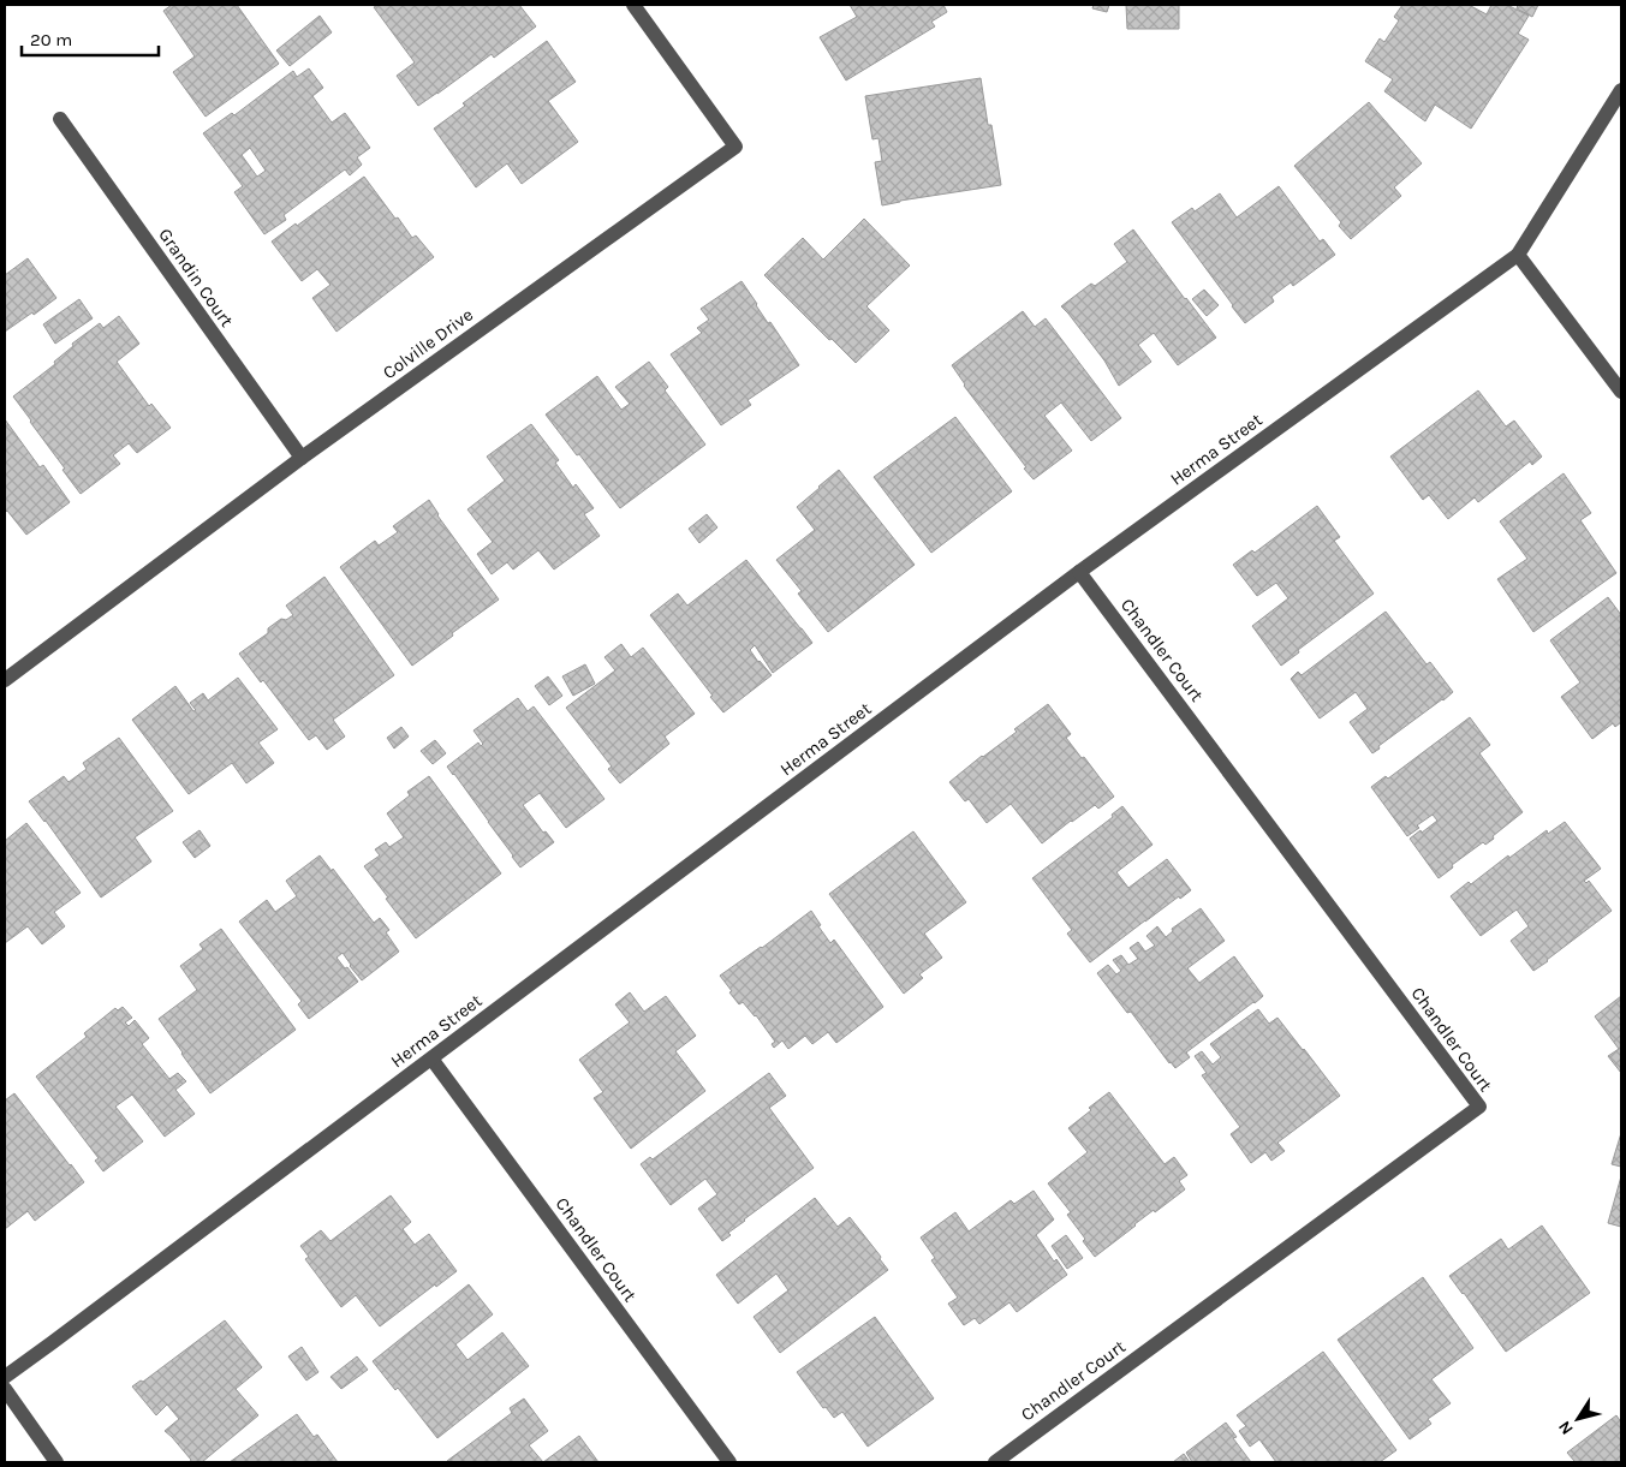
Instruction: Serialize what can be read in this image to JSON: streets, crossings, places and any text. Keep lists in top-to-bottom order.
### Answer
{
  "streets": {
    "street": [
      "Grandin Court",
      "Colville Drive",
      "Herma Street",
      "Chandler Court"
    ]
  },
  "crossings": [
    ["Grandin Court", "Colville Drive"],
    ["Herma Street", "Chandler Court"]
  ],
  "scale_bar": "20 m",
  "north": "bottom left"
}
